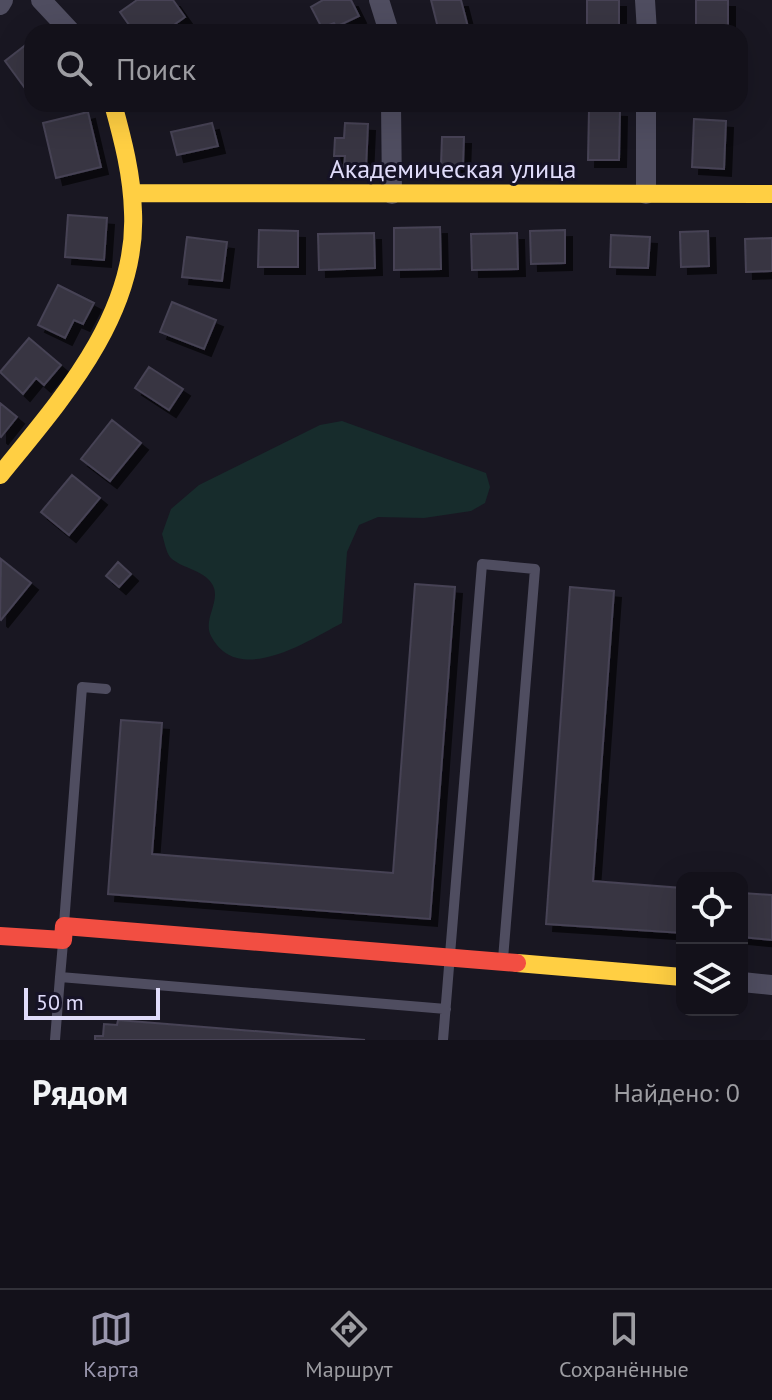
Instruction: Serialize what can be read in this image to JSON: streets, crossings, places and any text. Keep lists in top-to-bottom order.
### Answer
{
  "streets": {
    "street": ["Академическая улица"]
  },
  "scale_bar": "50 m",
  "page": {
    "search": "Поиск",
    "scale": "50 m",
    "heading": ["Рядом", "Найдено: 0"],
    "nav": ["Карта", "Маршрут", "Сохранённые"]
  }
}
